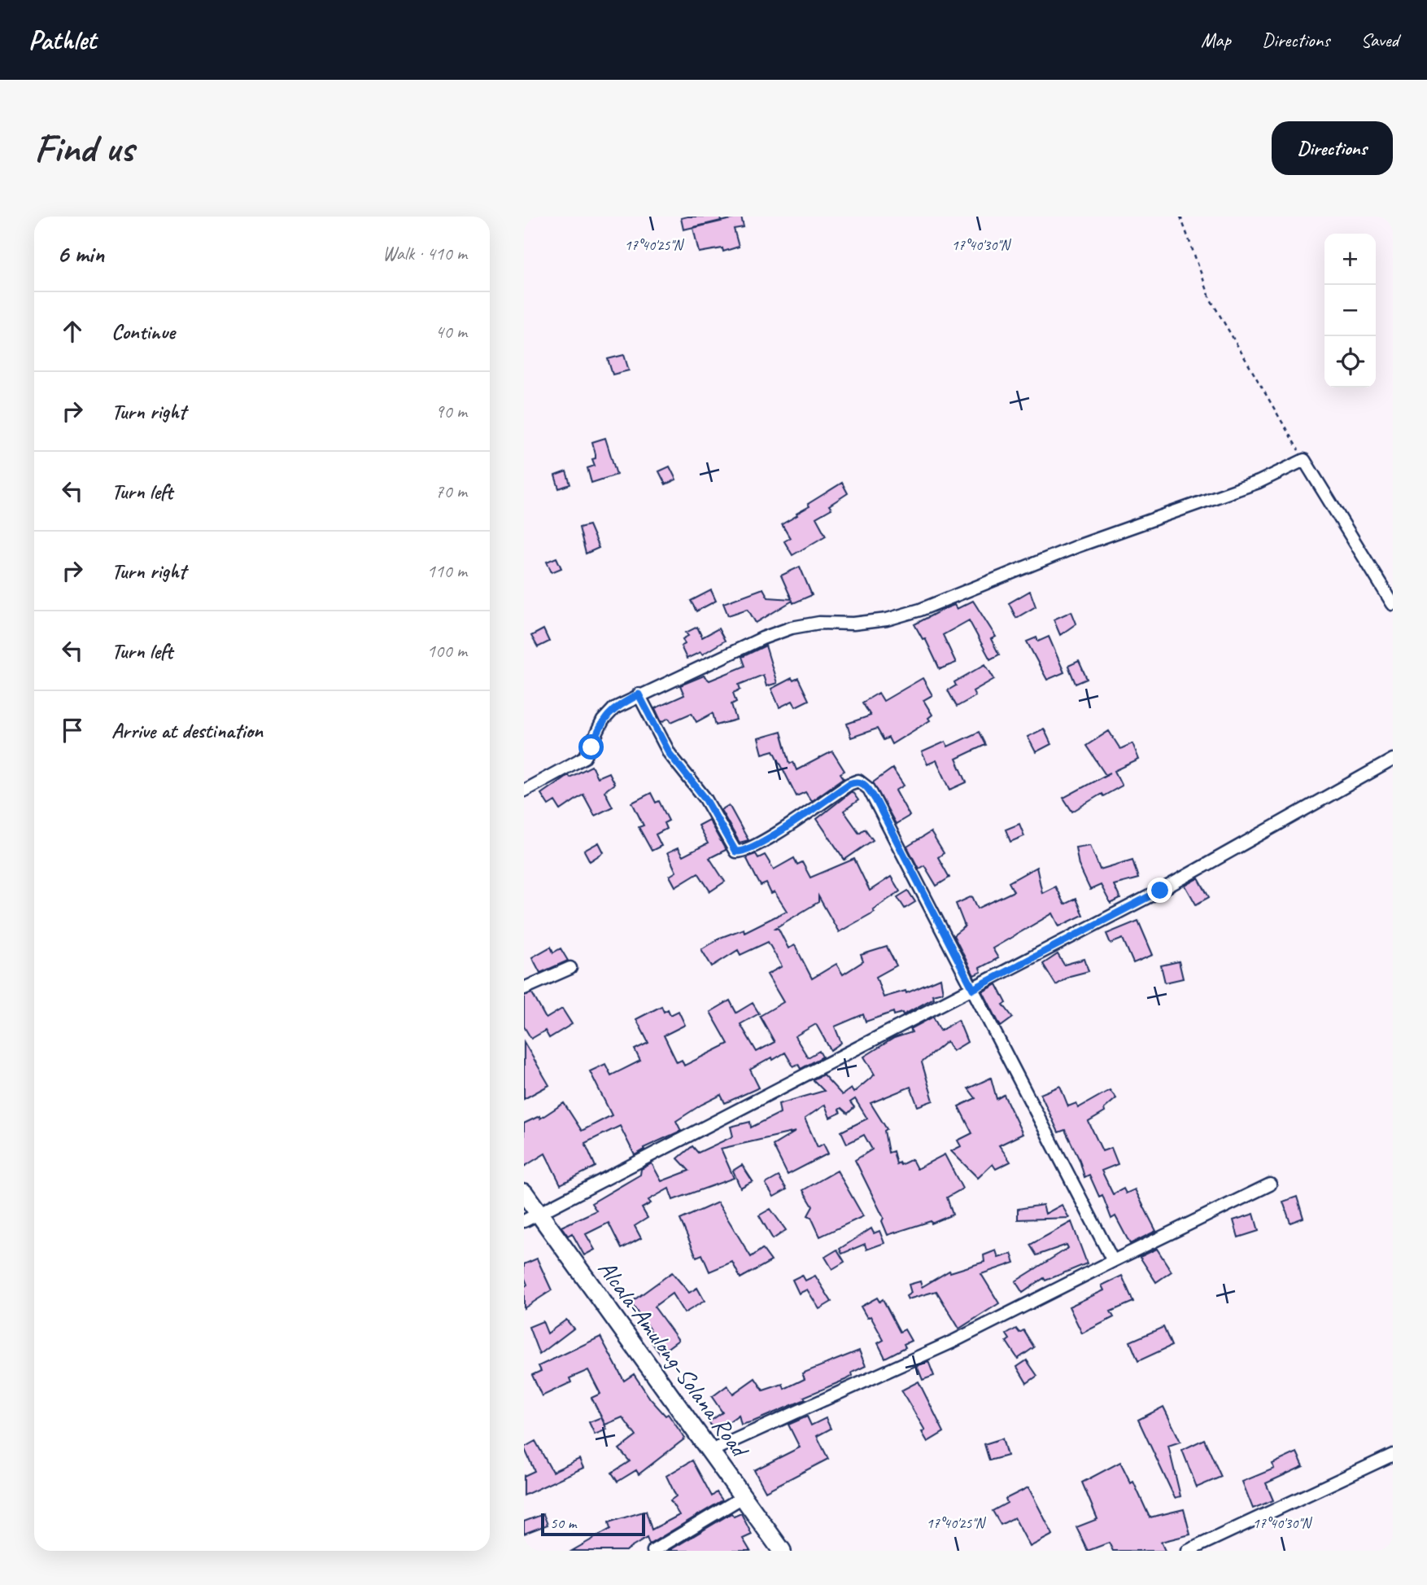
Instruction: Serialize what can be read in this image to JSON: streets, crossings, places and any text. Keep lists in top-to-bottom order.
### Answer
{
  "streets": {
    "main road": ["Alcala-Amulong-Solana Road"]
  },
  "scale_bar": "50 m",
  "page": {
    "header": "Pathlet",
    "nav": ["Map", "Directions", "Saved"],
    "buttons": "Directions",
    "title": "Find us",
    "heading": ["6 min", "Walk · 410 m"],
    "map_buttons": ["+", "−"],
    "list": [
      ["Continue", "40 m"],
      ["Turn right", "90 m"],
      ["Turn left", "70 m"],
      ["Turn right", "110 m"],
      ["Turn left", "100 m"],
      "Arrive at destination"
    ],
    "scale": "50 m"
  },
  "coordinates": ["17°40'25\"N", "17°40'30\"N"]
}
